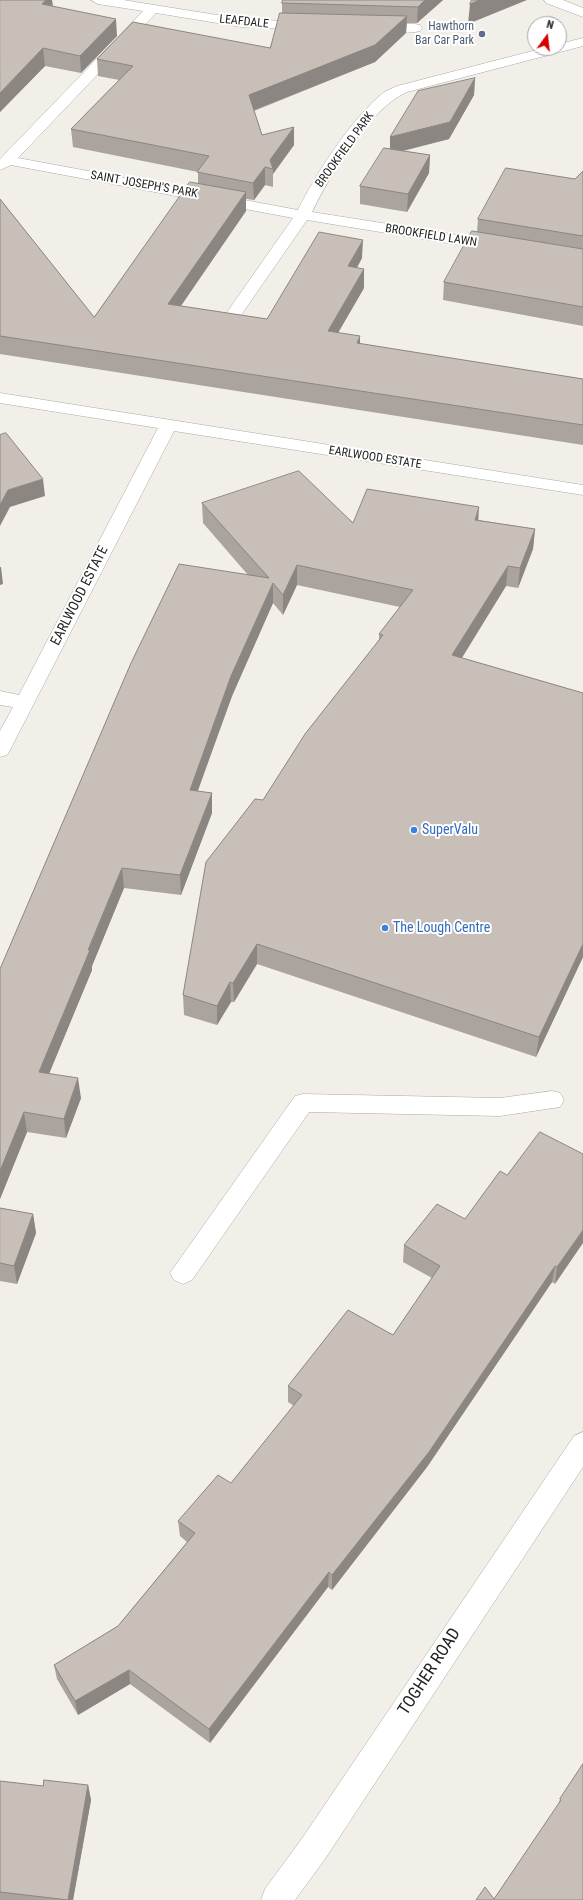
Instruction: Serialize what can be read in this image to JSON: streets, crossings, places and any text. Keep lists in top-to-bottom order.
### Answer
{
  "streets": {
    "street": [
      "LEAFDALE",
      "BROOKFIELD PARK",
      "SAINT JOSEPH'S PARK",
      "BROOKFIELD LAWN",
      "EARLWOOD ESTATE",
      "TOGHER ROAD"
    ]
  },
  "crossings": [
    ["LEAFDALE", "SAINT JOSEPH'S PARK"],
    ["BROOKFIELD PARK", "SAINT JOSEPH'S PARK"],
    ["BROOKFIELD PARK", "BROOKFIELD LAWN"],
    ["SAINT JOSEPH'S PARK", "BROOKFIELD LAWN"]
  ],
  "places": ["Hawthorn Bar Car Park", "SuperValu", "The Lough Centre"],
  "north": "top"
}
